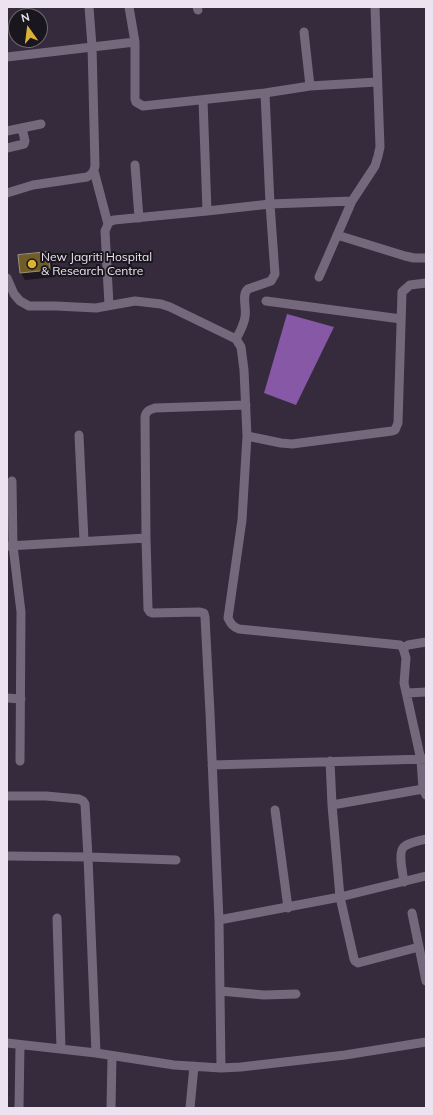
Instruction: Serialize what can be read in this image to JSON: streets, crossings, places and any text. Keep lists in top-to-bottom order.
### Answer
{
  "places": ["New Jagriti Hospital & Research Centre"],
  "north": "top"
}
